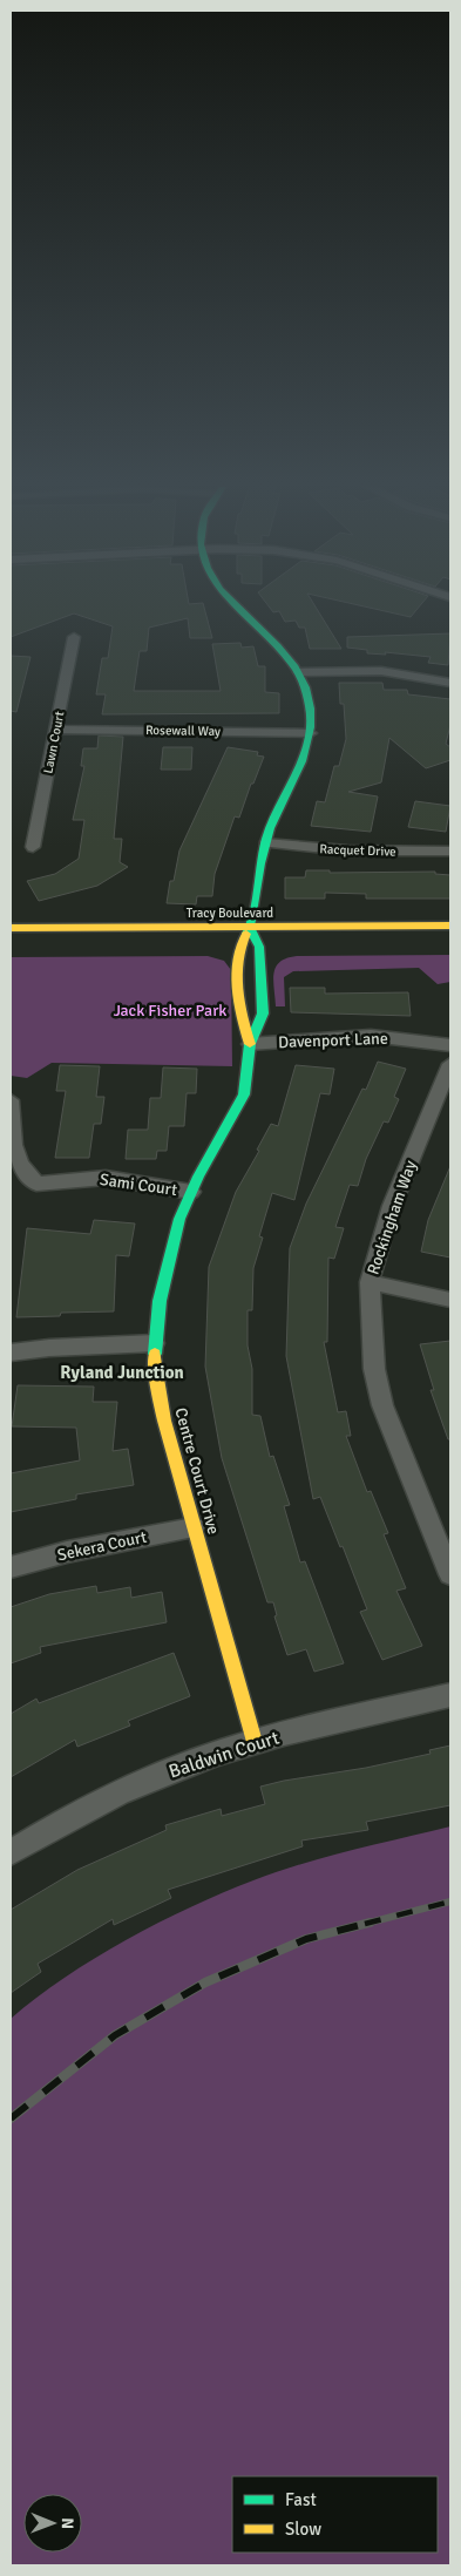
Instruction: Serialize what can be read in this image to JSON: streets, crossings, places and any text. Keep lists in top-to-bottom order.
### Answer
{
  "streets": {
    "street": [
      "Rosewall Way",
      "Lawn Court",
      "Racquet Drive",
      "Tracy Boulevard",
      "Davenport Lane",
      "Sami Court",
      "Rockingham Way",
      "Centre Court Drive",
      "Sekera Court",
      "Baldwin Court"
    ]
  },
  "crossings": [
    ["Rosewall Way", "Lawn Court"],
    ["Rosewall Way", "Centre Court Drive"],
    ["Racquet Drive", "Centre Court Drive"],
    ["Tracy Boulevard", "Centre Court Drive"],
    ["Davenport Lane", "Centre Court Drive"],
    ["Sami Court", "Centre Court Drive"],
    ["Centre Court Drive", "Sekera Court"],
    ["Centre Court Drive", "Baldwin Court"]
  ],
  "districts": ["Ryland Junction"],
  "parks": ["Jack Fisher Park"],
  "legend": ["Fast", "Slow"],
  "north": "right"
}
